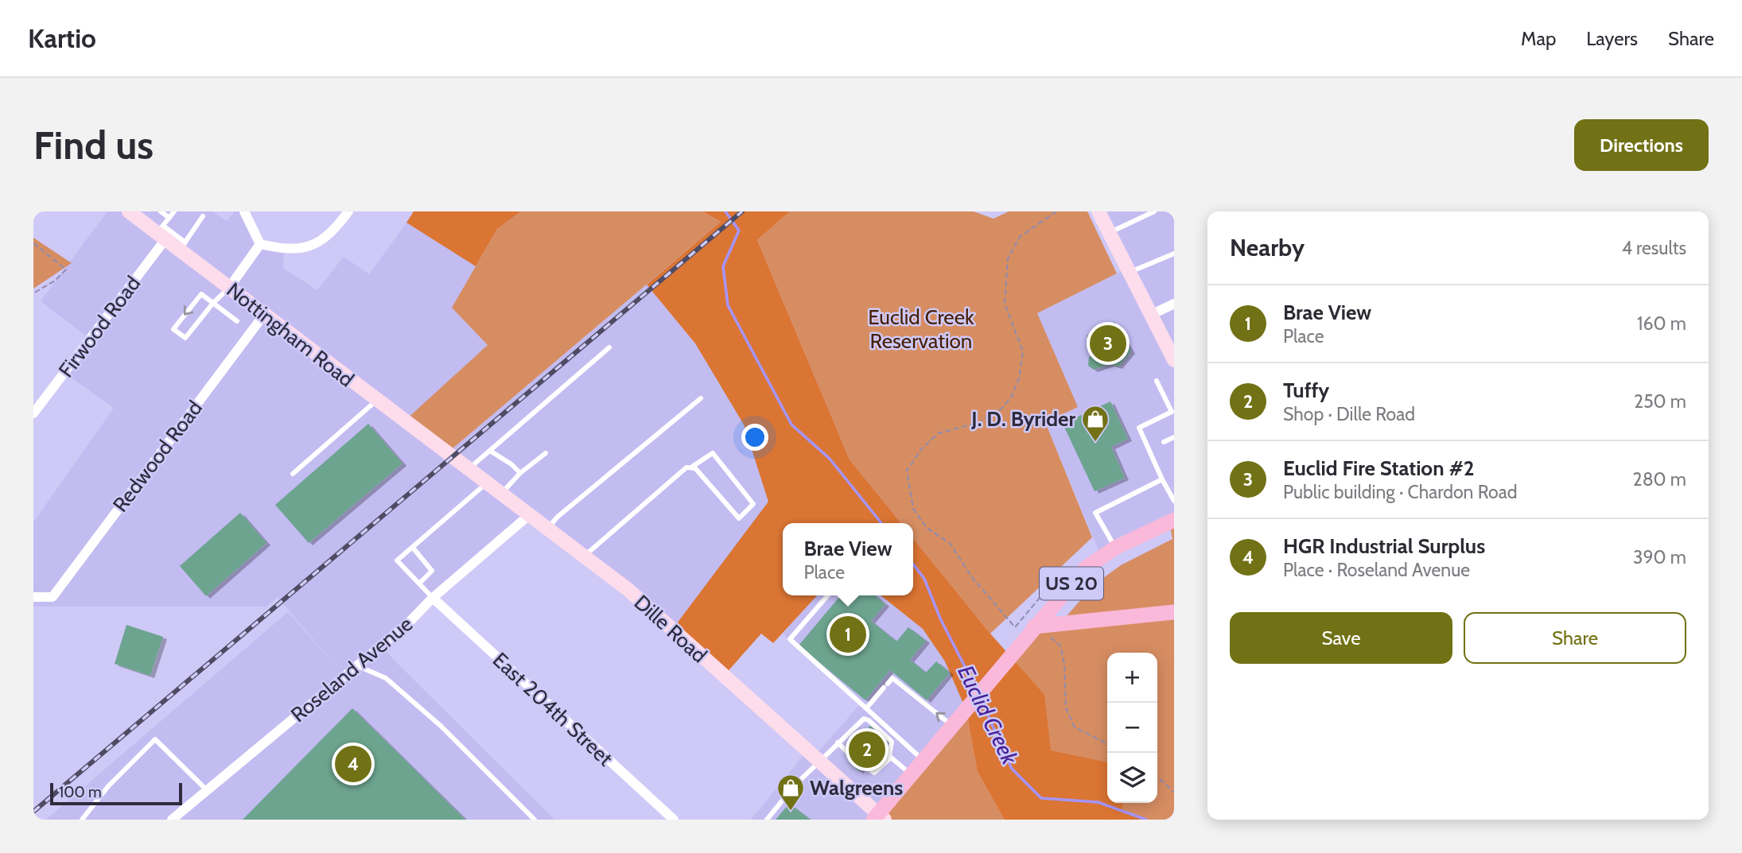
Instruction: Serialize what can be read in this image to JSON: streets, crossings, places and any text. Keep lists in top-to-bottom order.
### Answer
{
  "streets": {
    "main road": ["US 20"],
    "street": [
      "Firwood Road",
      "Nottingham Road",
      "Redwood Road",
      "Dille Road",
      "Roseland Avenue",
      "East 204th Street"
    ]
  },
  "crossings": [
    ["Firwood Road", "Nottingham Road"],
    ["Nottingham Road", "Redwood Road"],
    ["Nottingham Road", "Dille Road"],
    ["Dille Road", "Roseland Avenue"],
    ["Roseland Avenue", "East 204th Street"]
  ],
  "water": ["Euclid Creek"],
  "parks": ["Euclid Creek Reservation"],
  "places": {
    "shop": ["J. D. Byrider", "Walgreens"]
  },
  "scale_bar": "100 m",
  "page": {
    "header": "Kartio",
    "nav": ["Map", "Layers", "Share"],
    "buttons": [
      "Directions",
      ["Save", "Share"]
    ],
    "title": "Find us",
    "heading": ["Nearby", "4 results"],
    "list": [
      {
        "mark": "1",
        "name": "Brae View",
        "note": "Place",
        "value": "160 m"
      },
      {
        "mark": "2",
        "name": "Tuffy",
        "note": "Shop · Dille Road",
        "value": "250 m"
      },
      {
        "mark": "3",
        "name": "Euclid Fire Station #2",
        "note": "Public building · Chardon Road",
        "value": "280 m"
      },
      {
        "mark": "4",
        "name": "HGR Industrial Surplus",
        "note": "Place · Roseland Avenue",
        "value": "390 m"
      }
    ],
    "pins": [
      "3",
      "1",
      "2",
      "4"
    ],
    "popup": ["Brae View", "Place"],
    "map_buttons": ["+", "−"],
    "scale": "100 m"
  }
}
